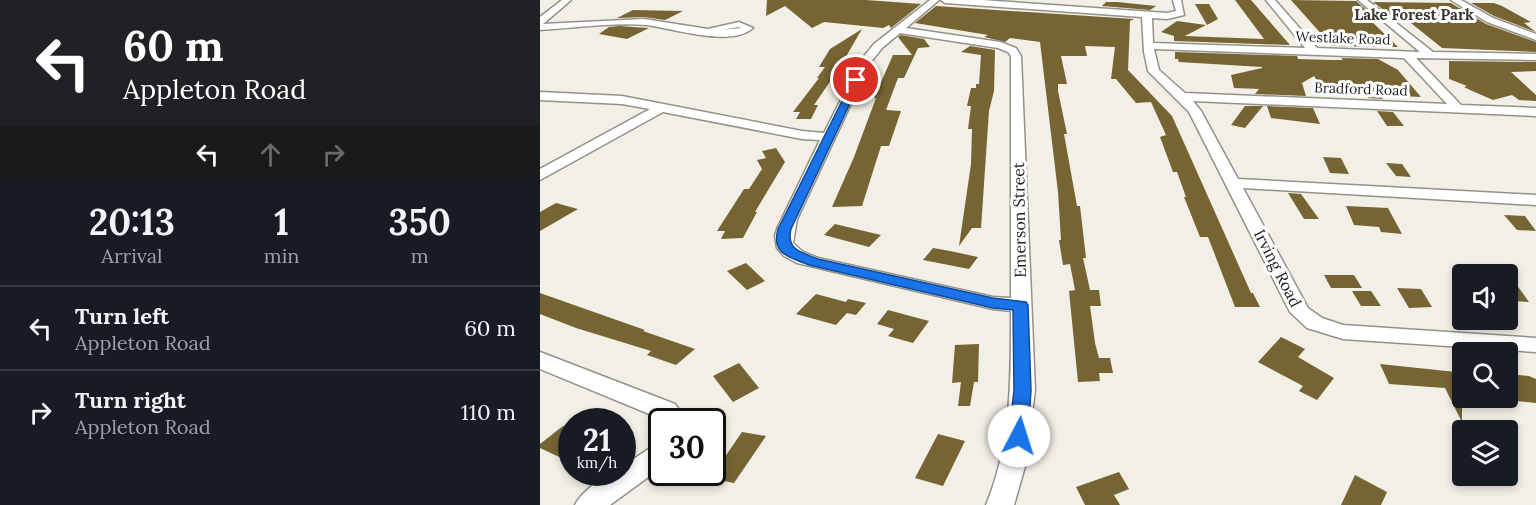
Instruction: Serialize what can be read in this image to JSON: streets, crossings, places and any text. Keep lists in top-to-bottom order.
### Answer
{
  "streets": {
    "street": [
      "Westlake Road",
      "Bradford Road",
      "Emerson Street",
      "Irving Road"
    ]
  },
  "crossings": [
    ["Westlake Road", "Irving Road"],
    ["Bradford Road", "Irving Road"]
  ],
  "districts": ["Lake Forest Park"],
  "page": {
    "turn": ["60 m", "Appleton Road"],
    "eta": [
      "20:13",
      "Arrival",
      "1",
      "min",
      "350",
      "m"
    ],
    "list": [
      {
        "name": "Turn left",
        "note": "Appleton Road",
        "value": "60 m"
      },
      {
        "name": "Turn right",
        "note": "Appleton Road",
        "value": "110 m"
      }
    ],
    "speed": "21 km/h",
    "limit": "30"
  }
}
